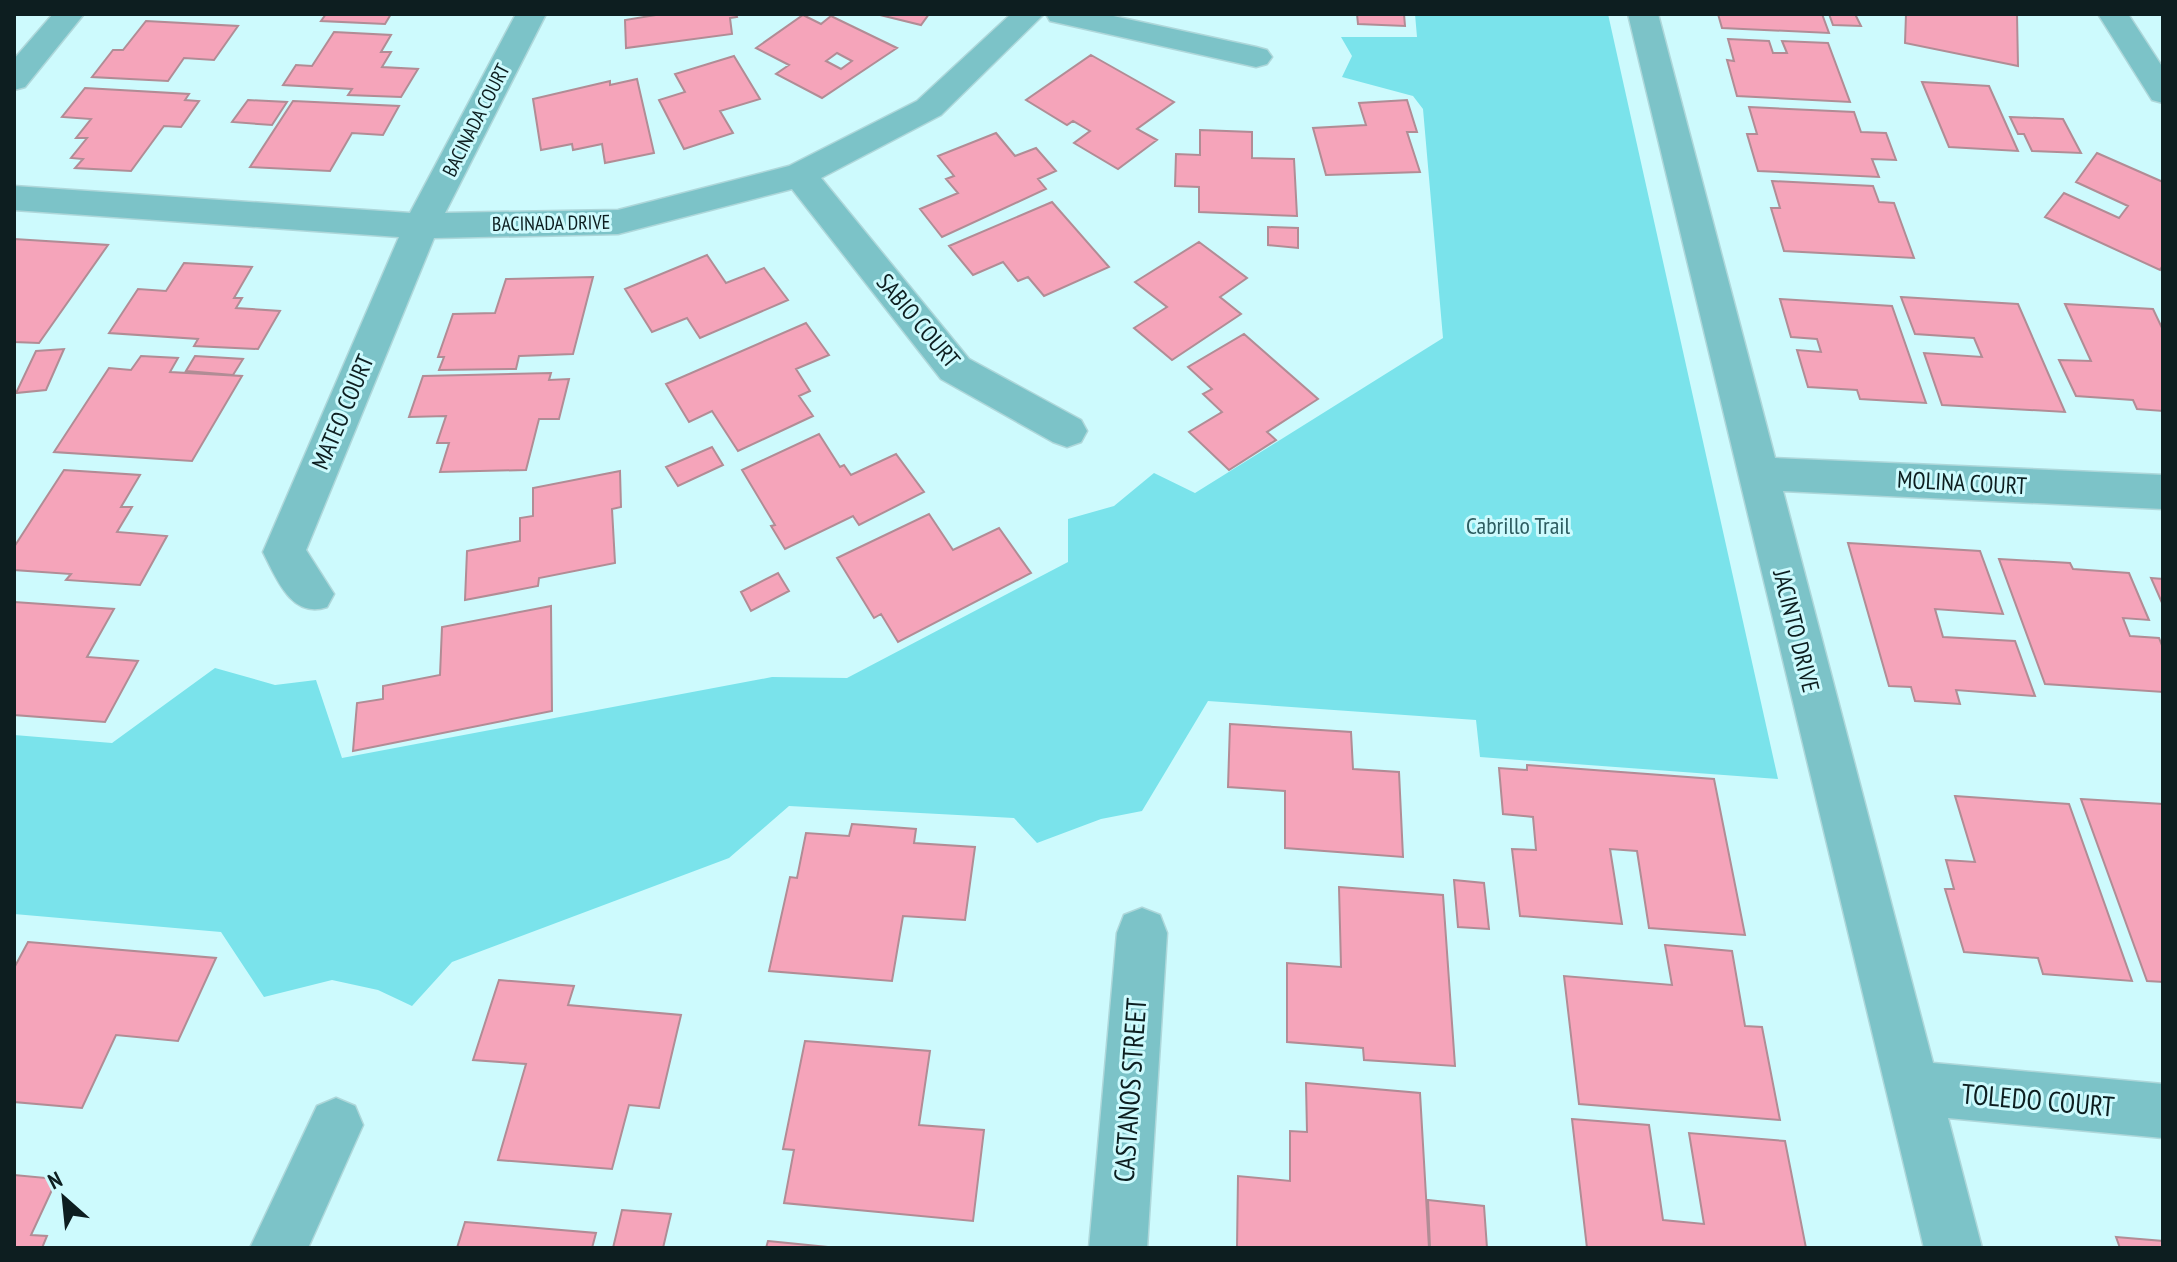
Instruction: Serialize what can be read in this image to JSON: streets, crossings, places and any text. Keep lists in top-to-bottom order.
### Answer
{
  "streets": {
    "street": [
      "BACINADA COURT",
      "BACINADA DRIVE",
      "SABIO COURT",
      "MATEO COURT",
      "MOLINA COURT",
      "JACINTO DRIVE",
      "CASTANOS STREET",
      "TOLEDO COURT"
    ]
  },
  "crossings": [
    ["BACINADA COURT", "BACINADA DRIVE"],
    ["BACINADA COURT", "MATEO COURT"],
    ["BACINADA DRIVE", "SABIO COURT"],
    ["BACINADA DRIVE", "MATEO COURT"],
    ["MOLINA COURT", "JACINTO DRIVE"],
    ["JACINTO DRIVE", "TOLEDO COURT"]
  ],
  "parks": ["Cabrillo Trail"],
  "north": "top left"
}
